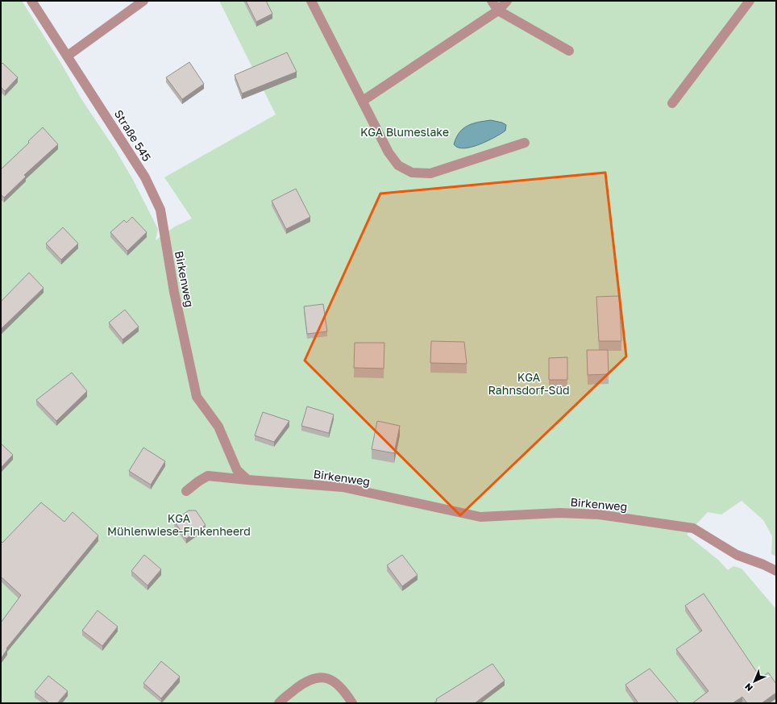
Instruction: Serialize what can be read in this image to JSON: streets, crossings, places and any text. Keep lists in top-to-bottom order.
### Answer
{
  "streets": {
    "street": ["Straße 545", "Birkenweg"]
  },
  "crossings": [
    ["Straße 545", "Birkenweg"]
  ],
  "parks": ["KGA Blumeslake", "KGA Rahnsdorf-Süd", "KGA Mühlenwiese-Finkenheerd"],
  "north": "bottom left"
}
